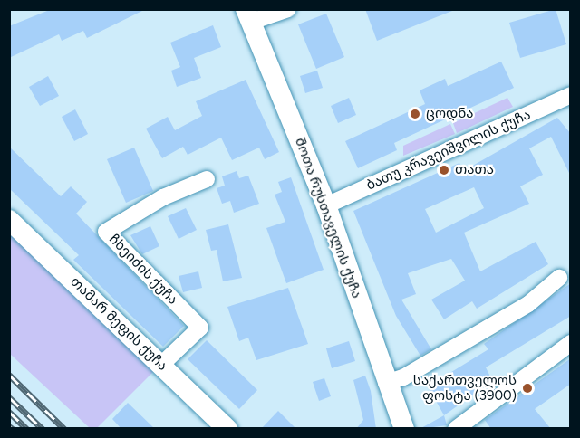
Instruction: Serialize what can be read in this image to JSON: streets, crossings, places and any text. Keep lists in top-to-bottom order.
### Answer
{
  "streets": {
    "main road": ["შოთა რუსთაველის ქუჩა", "თამარ მეფის ქუჩა"],
    "street": ["ბათუ კრავეიშვილის ქუჩა", "ჩხეიძის ქუჩა"]
  },
  "crossings": [
    ["ბათუ კრავეიშვილის ქუჩა", "შოთა რუსთაველის ქუჩა"],
    ["ჩხეიძის ქუჩა", "თამარ მეფის ქუჩა"]
  ],
  "places": ["ცოდნა", "თათა", "საქართველოს ფოსტა (3900)"]
}
